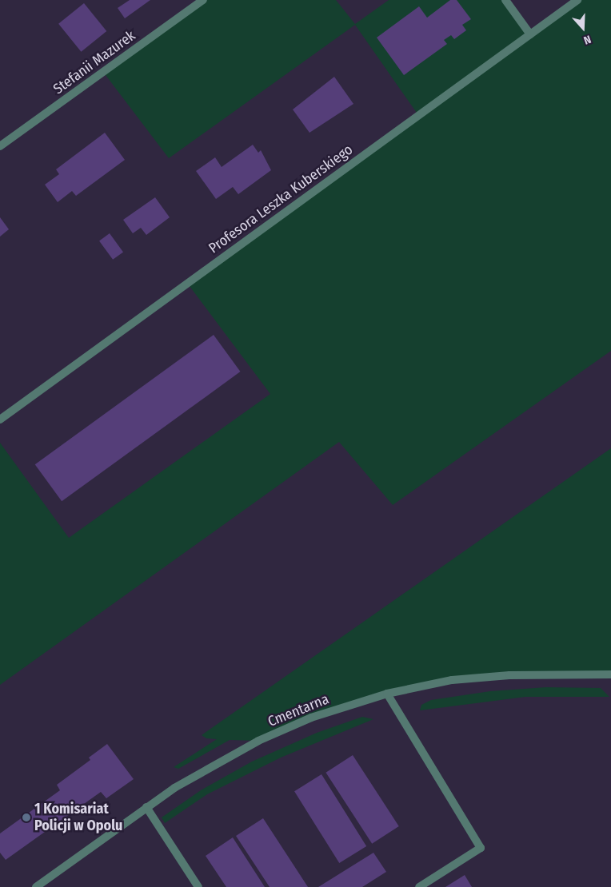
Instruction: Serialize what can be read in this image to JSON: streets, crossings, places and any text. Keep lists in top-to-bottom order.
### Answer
{
  "streets": {
    "street": ["Stefanii Mazurek", "Profesora Leszka Kuberskiego", "Cmentarna"]
  },
  "places": ["1 Komisariat Policji w Opolu"],
  "north": "bottom"
}
